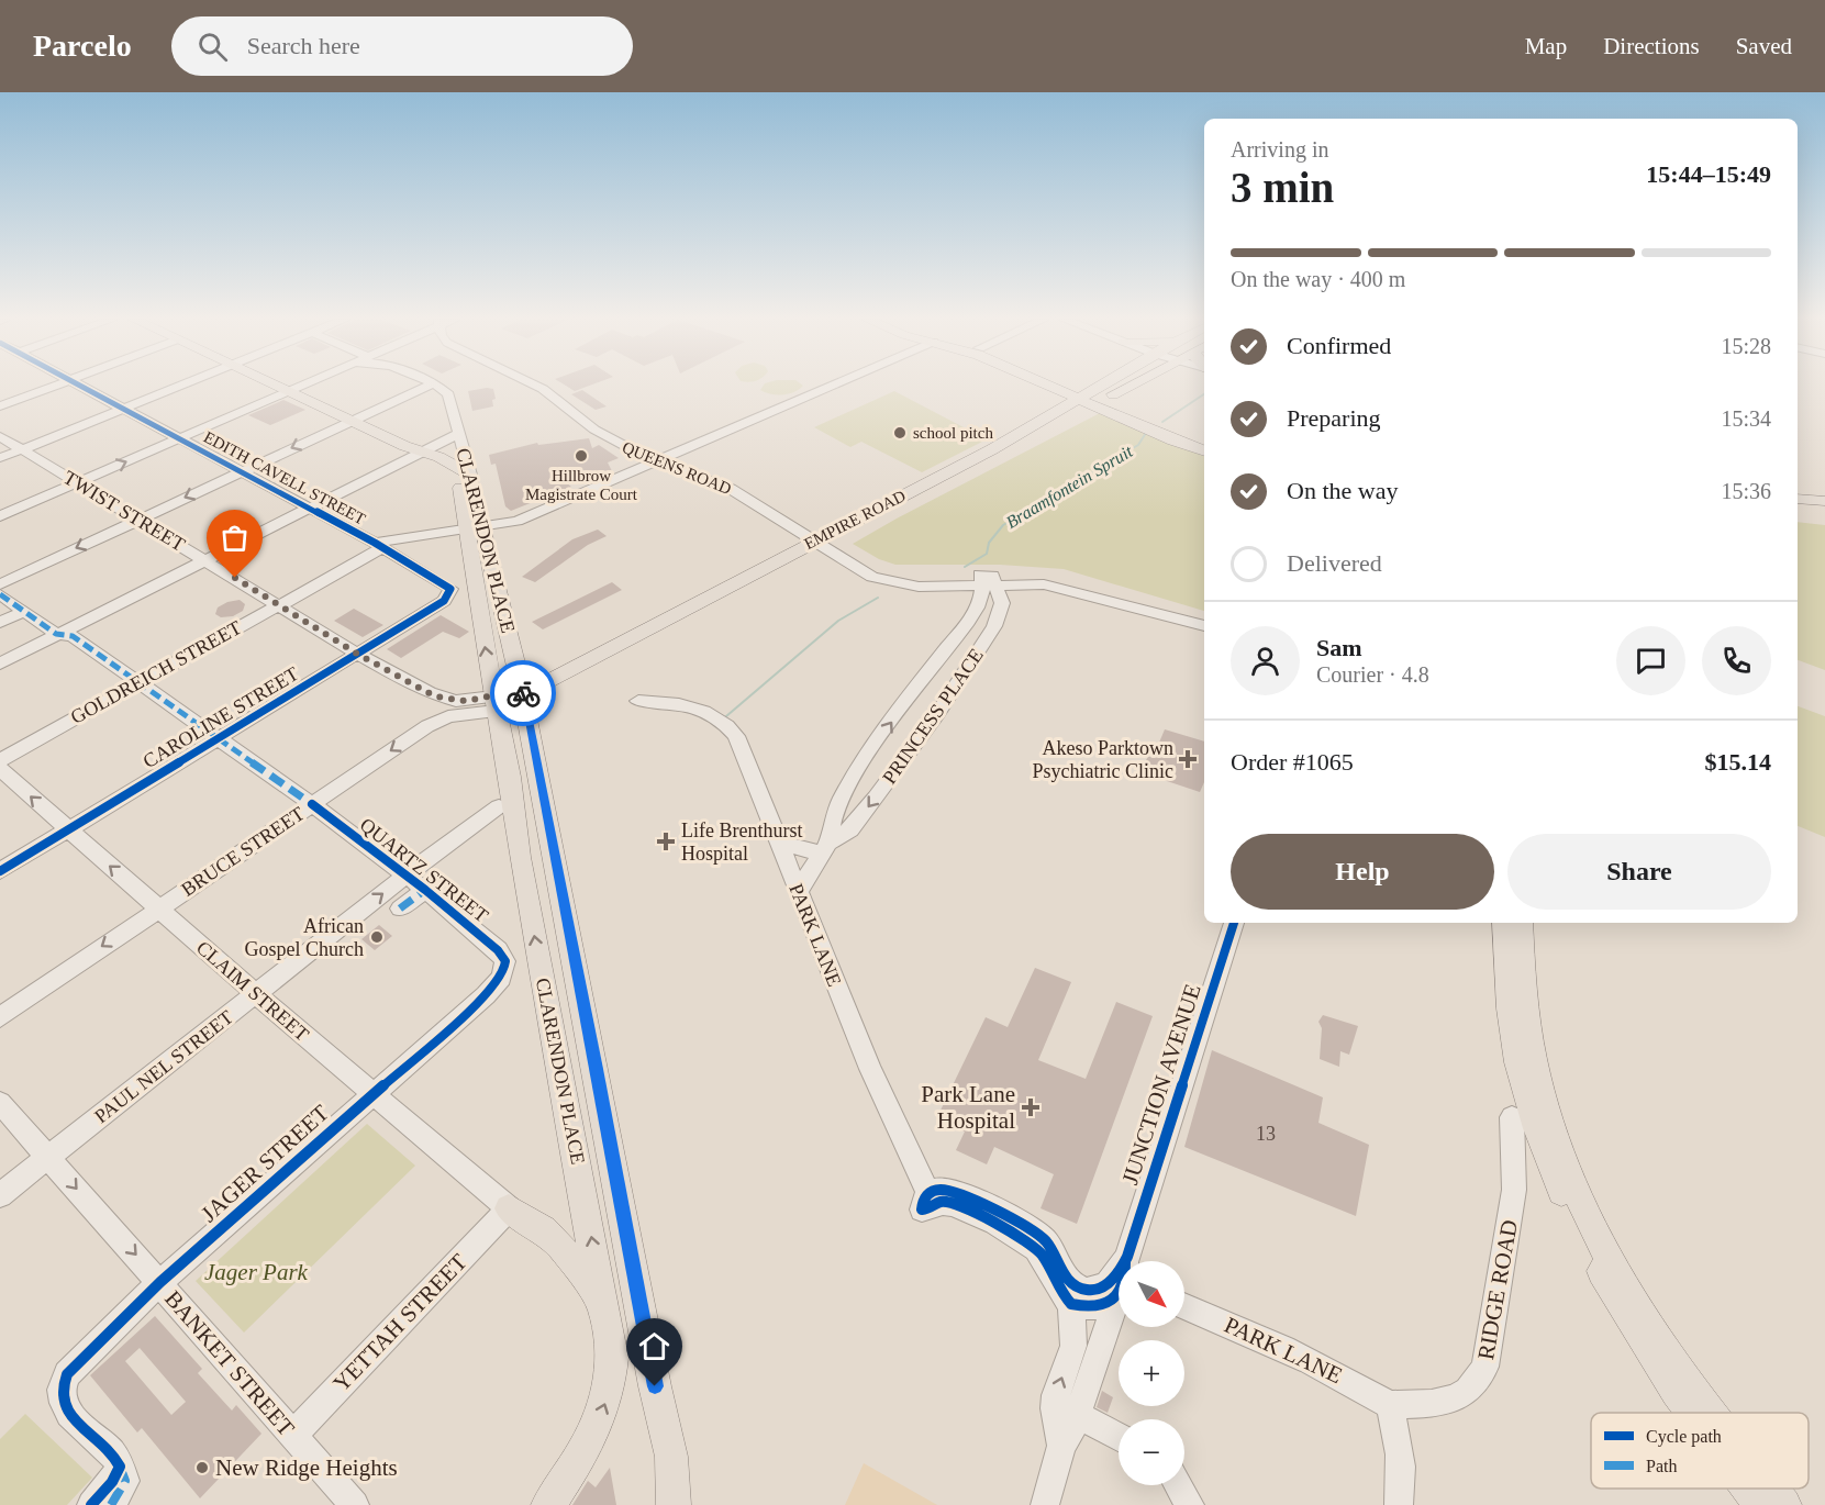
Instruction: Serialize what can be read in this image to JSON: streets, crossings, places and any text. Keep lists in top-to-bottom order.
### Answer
{
  "streets": {
    "main road": ["EMPIRE ROAD", "CLARENDON PLACE"],
    "street": [
      "QUEENS ROAD",
      "EDITH CAVELL STREET",
      "TWIST STREET",
      "GOLDREICH STREET",
      "PRINCESS PLACE",
      "CAROLINE STREET",
      "BRUCE STREET",
      "QUARTZ STREET",
      "PARK LANE",
      "CLAIM STREET",
      "PAUL NEL STREET",
      "JUNCTION AVENUE",
      "JAGER STREET",
      "RIDGE ROAD",
      "YETTAH STREET",
      "BANKET STREET"
    ]
  },
  "crossings": [
    ["QUEENS ROAD", "EMPIRE ROAD"],
    ["QUEENS ROAD", "GOLDREICH STREET"],
    ["QUEENS ROAD", "PRINCESS PLACE"],
    ["EDITH CAVELL STREET", "GOLDREICH STREET"],
    ["EDITH CAVELL STREET", "CAROLINE STREET"],
    ["TWIST STREET", "EMPIRE ROAD"],
    ["TWIST STREET", "CLARENDON PLACE"],
    ["TWIST STREET", "GOLDREICH STREET"],
    ["TWIST STREET", "CAROLINE STREET"],
    ["TWIST STREET", "BRUCE STREET"],
    ["EMPIRE ROAD", "CLARENDON PLACE"],
    ["EMPIRE ROAD", "BRUCE STREET"],
    ["CLARENDON PLACE", "GOLDREICH STREET"],
    ["CLARENDON PLACE", "BRUCE STREET"],
    ["GOLDREICH STREET", "QUARTZ STREET"],
    ["PRINCESS PLACE", "PARK LANE"],
    ["CAROLINE STREET", "QUARTZ STREET"],
    ["CAROLINE STREET", "CLAIM STREET"],
    ["BRUCE STREET", "QUARTZ STREET"],
    ["BRUCE STREET", "CLAIM STREET"],
    ["QUARTZ STREET", "PAUL NEL STREET"],
    ["QUARTZ STREET", "JAGER STREET"],
    ["PARK LANE", "JUNCTION AVENUE"],
    ["PARK LANE", "RIDGE ROAD"],
    ["CLAIM STREET", "PAUL NEL STREET"],
    ["CLAIM STREET", "JAGER STREET"],
    ["CLAIM STREET", "YETTAH STREET"],
    ["PAUL NEL STREET", "BANKET STREET"],
    ["JAGER STREET", "BANKET STREET"],
    ["YETTAH STREET", "BANKET STREET"]
  ],
  "one_way": ["CLARENDON PLACE", "BRUCE STREET"],
  "water": ["Braamfontein Spruit"],
  "parks": ["Jager Park"],
  "places": {
    "other": [
      "school pitch",
      "Hillbrow Magistrate Court",
      "African Gospel Church",
      "New Ridge Heights"
    ],
    "health": ["Akeso Parktown Psychiatric Clinic", "Life Brenthurst Hospital", "Park Lane Hospital"]
  },
  "house_numbers": ["13"],
  "legend": ["Cycle path", "Path"],
  "north": "bottom right",
  "page": {
    "header": "Parcelo",
    "search": "Search here",
    "nav": ["Map", "Directions", "Saved"],
    "heading": ["3 min", "Arriving in", "15:44–15:49"],
    "panel": [
      "Sam",
      "Courier · 4.8",
      "Order #1065",
      "$15.14"
    ],
    "bar": "On the way · 400 m",
    "list": [
      ["Confirmed", "15:28"],
      ["Preparing", "15:34"],
      ["On the way", "15:36"],
      "Delivered"
    ],
    "buttons": ["Help", "Share"],
    "map_buttons": ["+", "−"]
  }
}
